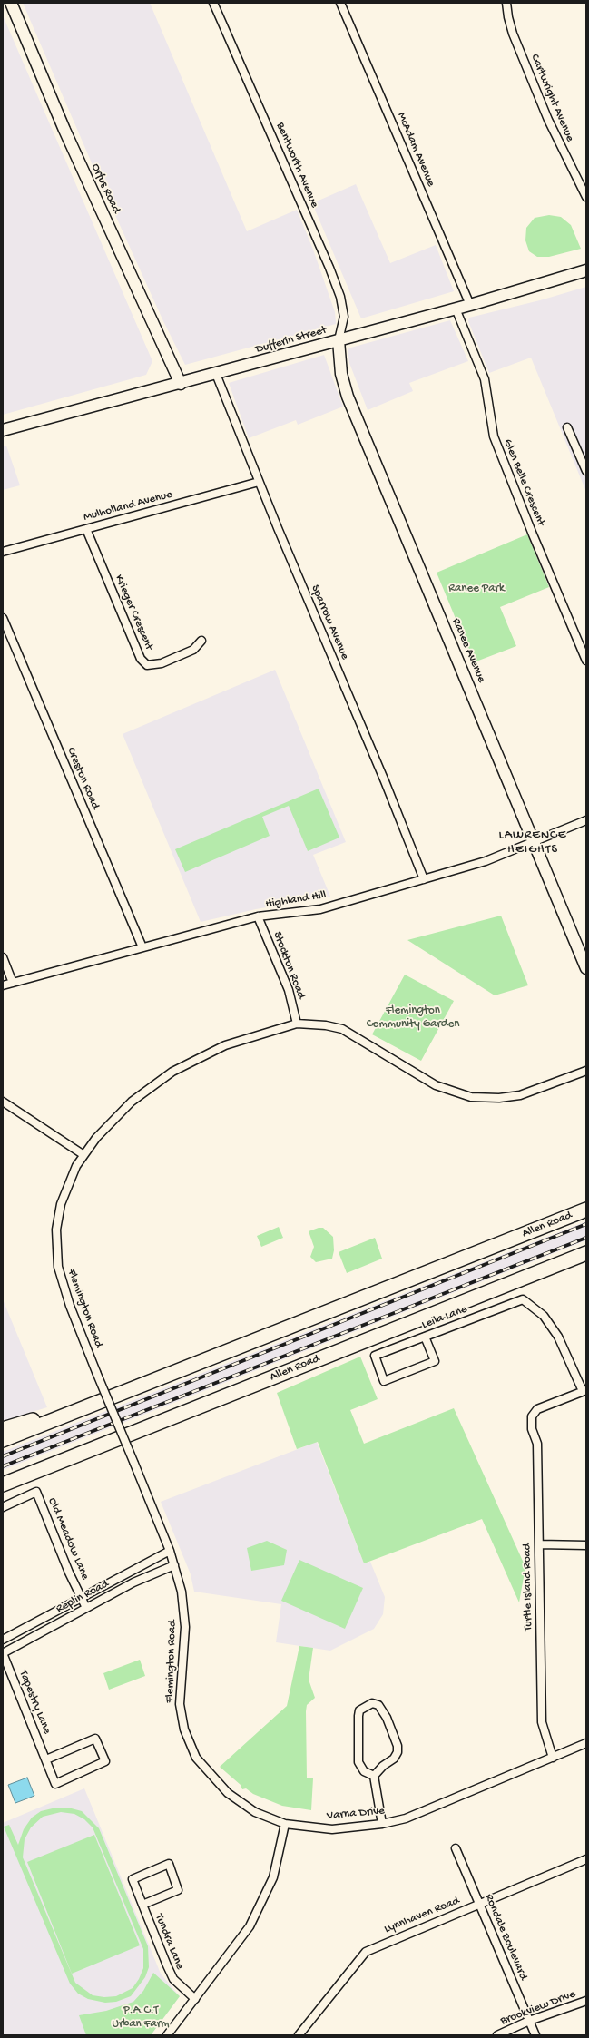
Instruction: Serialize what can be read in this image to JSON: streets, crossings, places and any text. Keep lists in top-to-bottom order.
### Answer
{
  "streets": {
    "highway": ["Allen Road"],
    "street": [
      "Cartwright Avenue",
      "McAdam Avenue",
      "Bentworth Avenue",
      "Orfus Road",
      "Dufferin Street",
      "Glen Belle Crescent",
      "Mulholland Avenue",
      "Krieger Crescent",
      "Sparrow Avenue",
      "Ranee Avenue",
      "Creston Road",
      "Highland Hill",
      "Stockton Road",
      "Flemington Road",
      "Leila Lane",
      "Old Meadow Lane",
      "Turtle Island Road",
      "Replin Road",
      "Tapestry Lane",
      "Varna Drive",
      "Lynnhaven Road",
      "Rondale Boulevard",
      "Tundra Lane",
      "Brookview Drive"
    ]
  },
  "crossings": [
    ["McAdam Avenue", "Dufferin Street"],
    ["Bentworth Avenue", "Dufferin Street"],
    ["Bentworth Avenue", "Ranee Avenue"],
    ["Orfus Road", "Dufferin Street"],
    ["Dufferin Street", "Glen Belle Crescent"],
    ["Dufferin Street", "Sparrow Avenue"],
    ["Dufferin Street", "Ranee Avenue"],
    ["Mulholland Avenue", "Krieger Crescent"],
    ["Mulholland Avenue", "Sparrow Avenue"],
    ["Sparrow Avenue", "Highland Hill"],
    ["Ranee Avenue", "Highland Hill"],
    ["Creston Road", "Highland Hill"],
    ["Highland Hill", "Stockton Road"],
    ["Stockton Road", "Flemington Road"],
    ["Flemington Road", "Replin Road"],
    ["Flemington Road", "Varna Drive"],
    ["Leila Lane", "Turtle Island Road"],
    ["Old Meadow Lane", "Replin Road"],
    ["Turtle Island Road", "Varna Drive"],
    ["Replin Road", "Tapestry Lane"],
    ["Lynnhaven Road", "Rondale Boulevard"],
    ["Rondale Boulevard", "Brookview Drive"]
  ],
  "districts": ["LAWRENCE HEIGHTS"],
  "parks": ["Ranee Park", "Flemington Community Garden", "P.A.C.T Urban Farm"]
}
